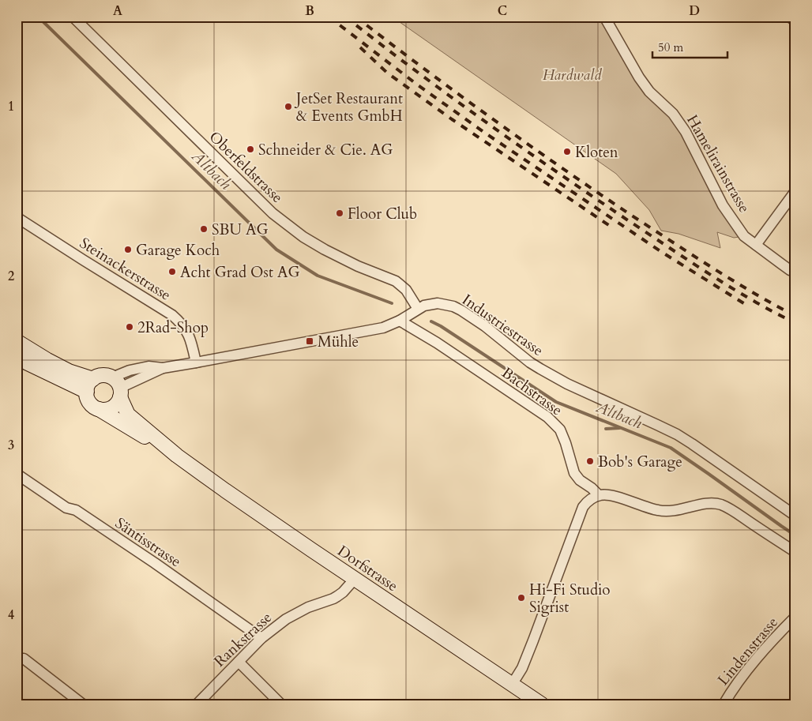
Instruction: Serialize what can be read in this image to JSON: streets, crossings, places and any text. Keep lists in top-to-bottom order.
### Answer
{
  "streets": {
    "main road": ["Dorfstrasse"],
    "street": [
      "Hamelirainstrasse",
      "Oberfeldstrasse",
      "Steinackerstrasse",
      "Industriestrasse",
      "Bachstrasse",
      "Säntisstrasse",
      "Rankstrasse",
      "Lindenstrasse"
    ]
  },
  "crossings": [
    ["Oberfeldstrasse", "Industriestrasse"],
    ["Steinackerstrasse", "Industriestrasse"],
    ["Industriestrasse", "Bachstrasse"],
    ["Industriestrasse", "Dorfstrasse"],
    ["Säntisstrasse", "Rankstrasse"],
    ["Dorfstrasse", "Rankstrasse"]
  ],
  "water": ["Altbach"],
  "parks": ["Hardwald"],
  "places": {
    "other": [
      "JetSet Restaurant & Events GmbH",
      "Schneider & Cie. AG",
      "Kloten",
      "Floor Club",
      "SBU AG",
      "Garage Koch",
      "Acht Grad Ost AG",
      "2Rad-Shop",
      "Bob's Garage",
      "Hi-Fi Studio Sigrist"
    ],
    "transit": ["Mühle"]
  },
  "scale_bar": "50 m",
  "grid": {
    "columns": [
      "A",
      "B",
      "C",
      "D"
    ],
    "rows": [
      "1",
      "2",
      "3",
      "4"
    ]
  }
}
